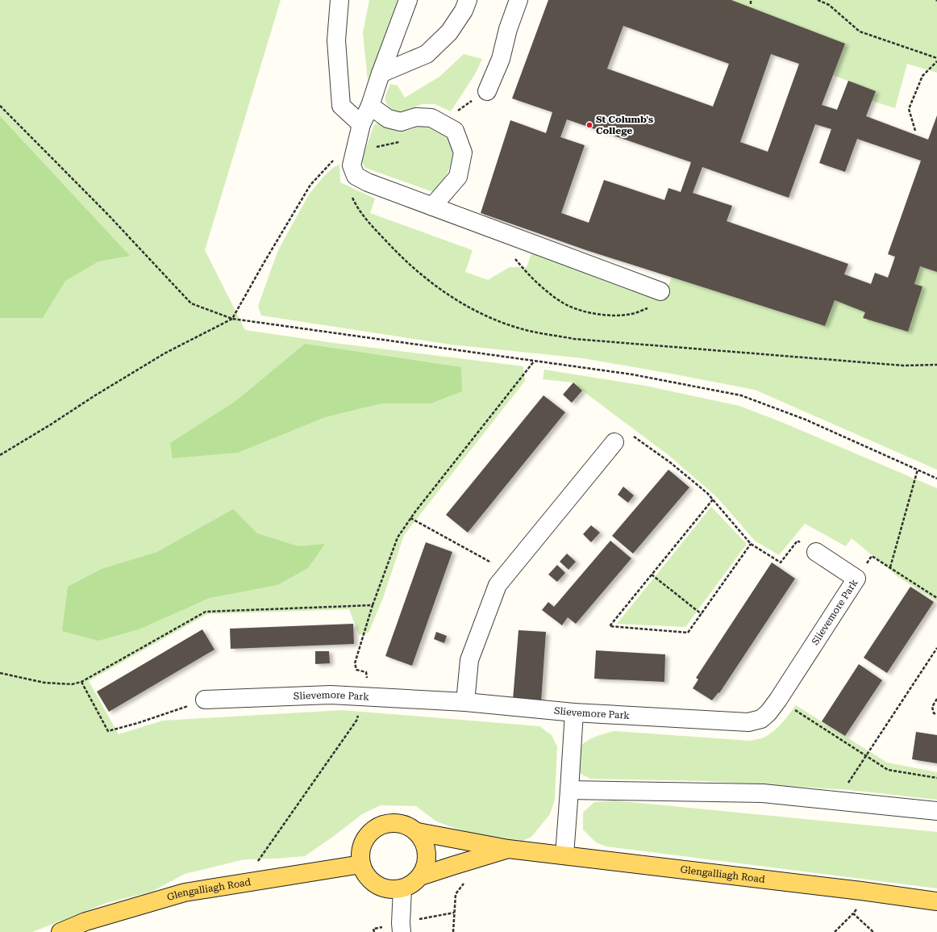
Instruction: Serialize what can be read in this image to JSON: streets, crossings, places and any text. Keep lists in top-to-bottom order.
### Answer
{
  "streets": {
    "main road": ["Glengalliagh Road"],
    "street": ["Slievemore Park"]
  },
  "places": ["St Columb's College"]
}
